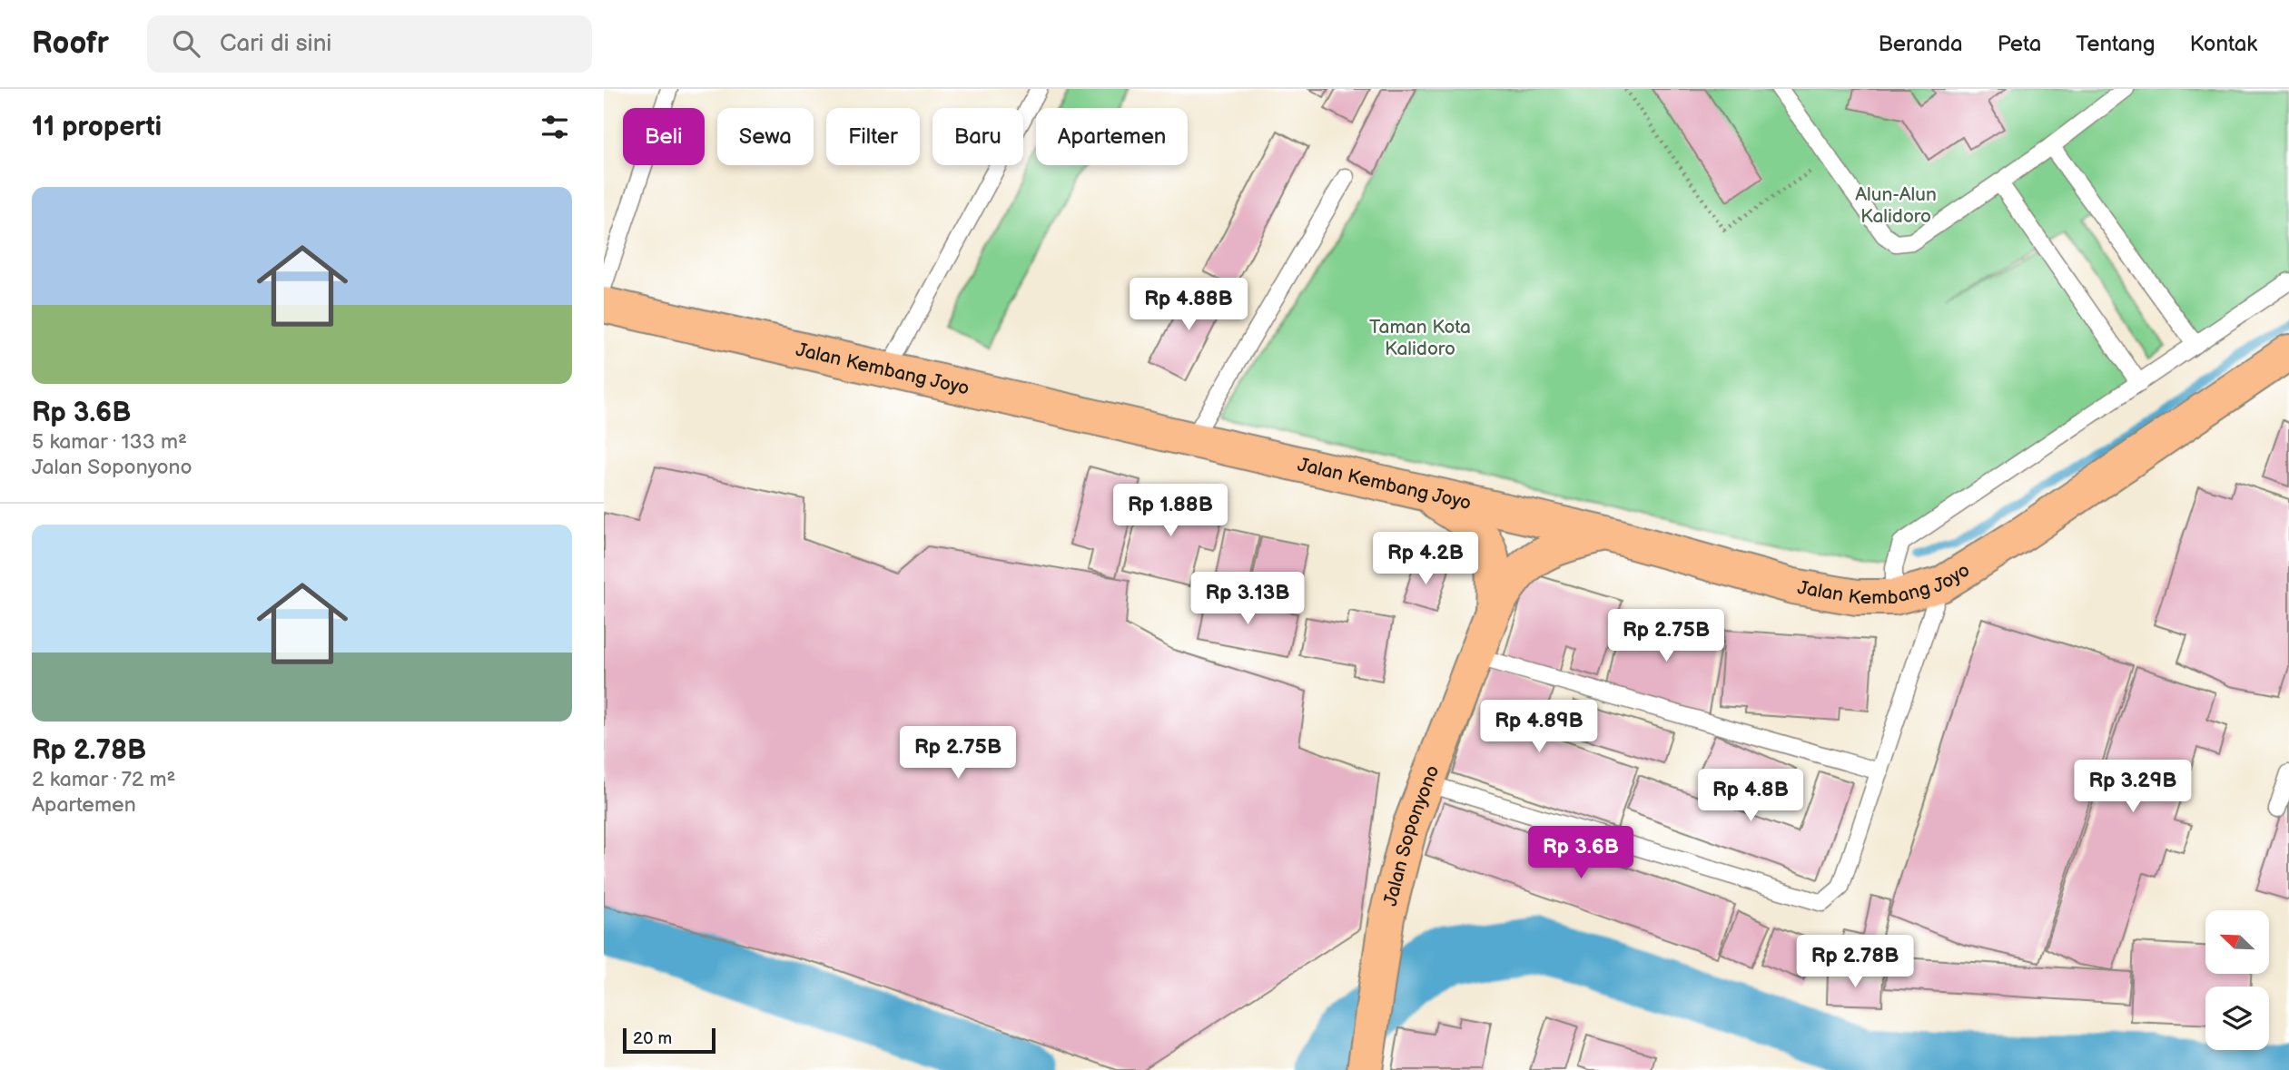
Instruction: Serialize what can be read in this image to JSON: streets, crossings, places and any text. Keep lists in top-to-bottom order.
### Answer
{
  "streets": {
    "main road": ["Jalan Kembang Joyo", "Jalan Soponyono"]
  },
  "parks": ["Alun-Alun Kalidoro", "Taman Kota Kalidoro"],
  "scale_bar": "20 m",
  "north": "top left",
  "page": {
    "header": "Roofr",
    "search": "Cari di sini",
    "nav": [
      "Beranda",
      "Peta",
      "Tentang",
      "Kontak"
    ],
    "heading": "11 properti",
    "chip": [
      "Beli",
      "Sewa",
      "Filter",
      "Baru",
      "Apartemen"
    ],
    "list": [
      {
        "name": "Rp 3.6B",
        "note": "5 kamar · 133 m² · Jalan Soponyono"
      },
      {
        "name": "Rp 2.78B",
        "note": "2 kamar · 72 m² · Apartemen"
      }
    ],
    "price": [
      "Rp 4.88B",
      "Rp 1.88B",
      "Rp 4.2B",
      "Rp 3.13B",
      "Rp 2.75B",
      "Rp 4.89B",
      "Rp 2.75B",
      "Rp 3.29B",
      "Rp 4.8B",
      "Rp 3.6B",
      "Rp 2.78B"
    ],
    "scale": "20 m"
  }
}
